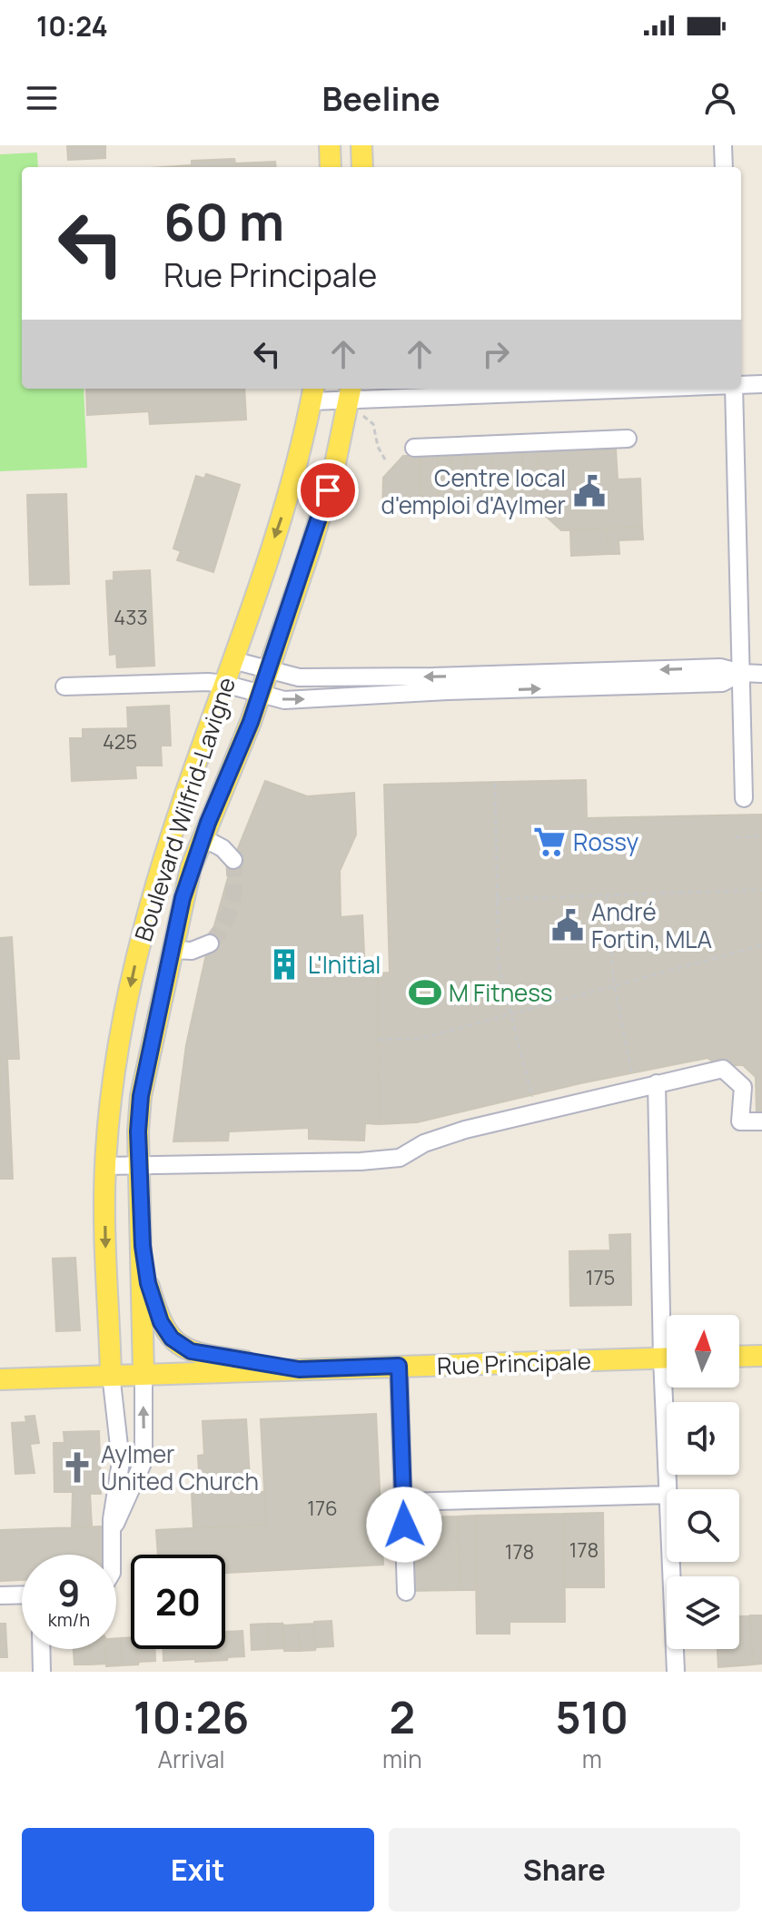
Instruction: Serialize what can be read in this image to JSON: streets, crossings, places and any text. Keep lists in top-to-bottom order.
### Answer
{
  "streets": {
    "main road": ["Boulevard Wilfrid-Lavigne", "Rue Principale"]
  },
  "crossings": [
    ["Boulevard Wilfrid-Lavigne", "Rue Principale"]
  ],
  "places": {
    "public building": ["Centre local d'emploi d'Aylmer", "André Fortin, MLA"],
    "supermarket": ["Rossy"],
    "building": ["L'Initial"],
    "sports": ["M Fitness"],
    "church": ["Aylmer United Church"]
  },
  "house_numbers": [
    "433",
    "425",
    "175",
    "176",
    "178",
    "178"
  ],
  "north": "top",
  "page": {
    "status": "10:24",
    "header": "Beeline",
    "turn": ["60 m", "Rue Principale"],
    "speed": "9 km/h",
    "limit": "20",
    "eta": [
      "10:26",
      "Arrival",
      "2",
      "min",
      "510",
      "m"
    ],
    "buttons": ["Exit", "Share"]
  }
}
